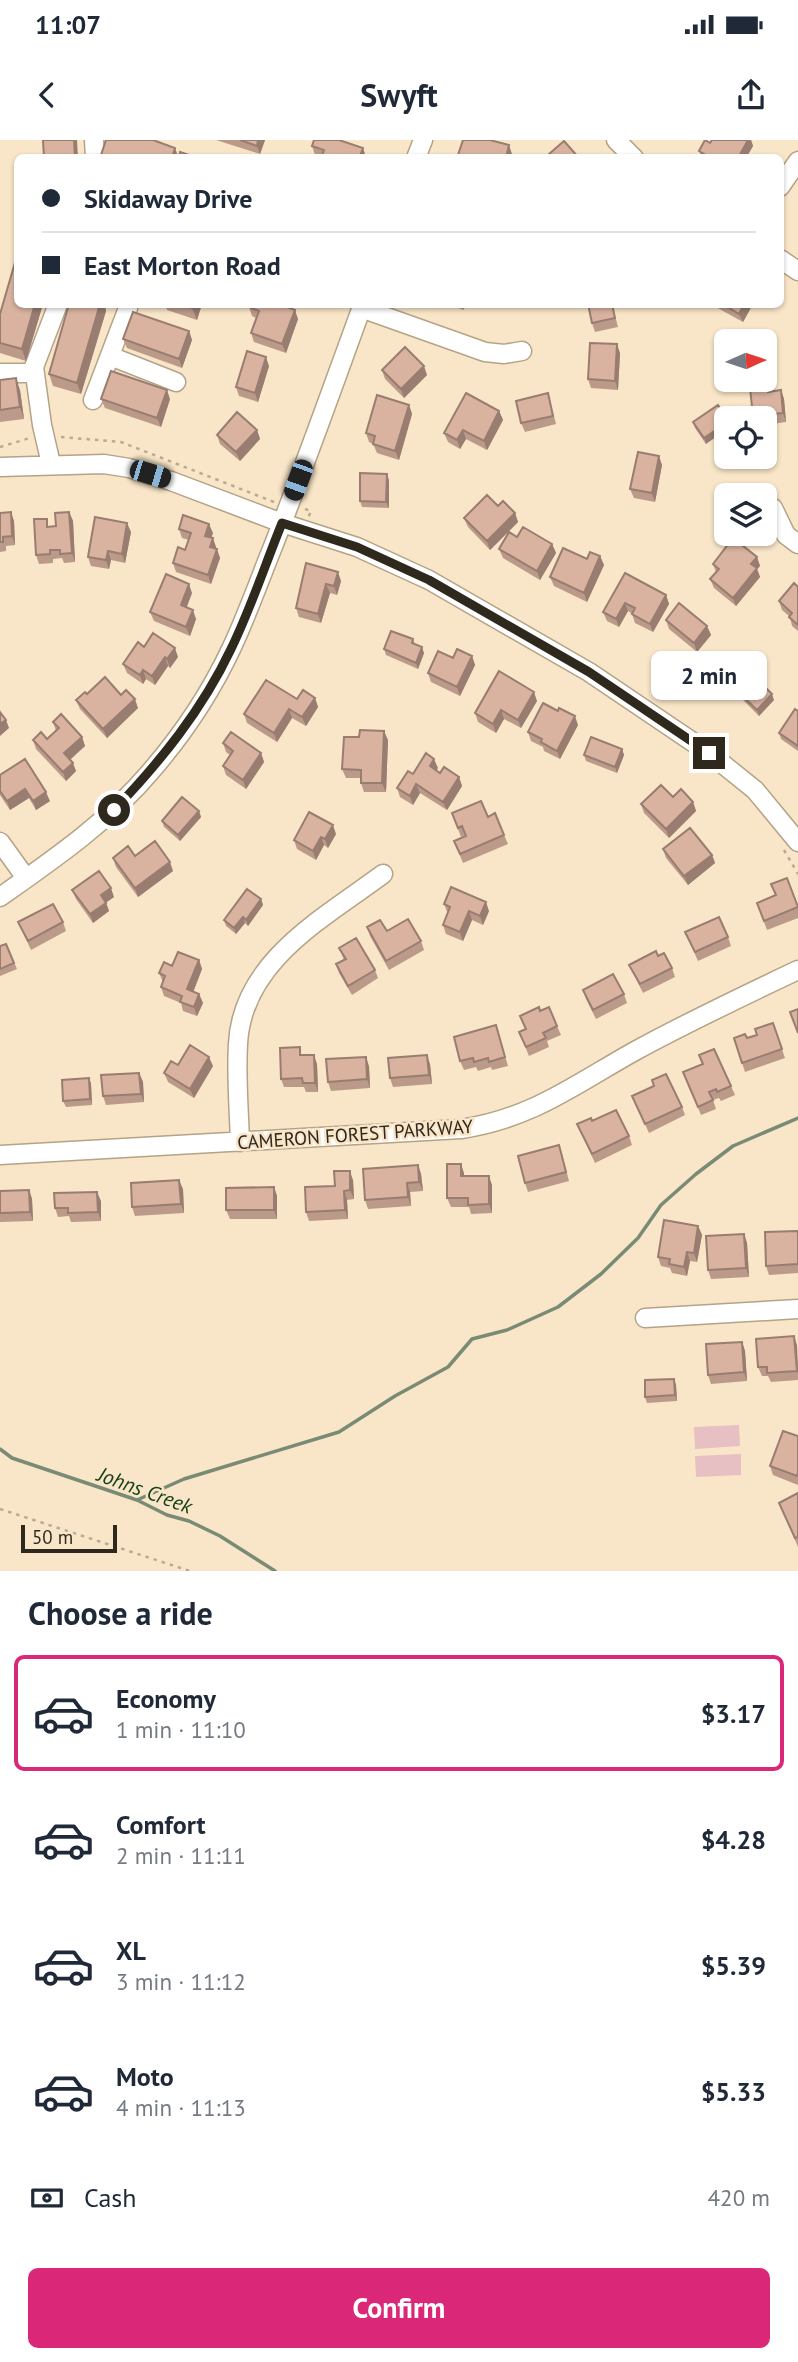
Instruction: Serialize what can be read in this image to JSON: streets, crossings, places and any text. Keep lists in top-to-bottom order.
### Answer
{
  "streets": {
    "street": ["CAMERON FOREST PARKWAY"]
  },
  "water": ["Johns Creek"],
  "scale_bar": "50 m",
  "north": "right",
  "page": {
    "status": "11:07",
    "header": "Swyft",
    "banner": ["Skidaway Drive", "East Morton Road"],
    "bubble": "2 min",
    "scale": "50 m",
    "heading": "Choose a ride",
    "list": [
      {
        "name": "Economy",
        "note": "1 min · 11:10",
        "value": "$3.17"
      },
      {
        "name": "Comfort",
        "note": "2 min · 11:11",
        "value": "$4.28"
      },
      {
        "name": "XL",
        "note": "3 min · 11:12",
        "value": "$5.39"
      },
      {
        "name": "Moto",
        "note": "4 min · 11:13",
        "value": "$5.33"
      }
    ],
    "pay": ["Cash", "420 m"],
    "buttons": "Confirm"
  }
}
